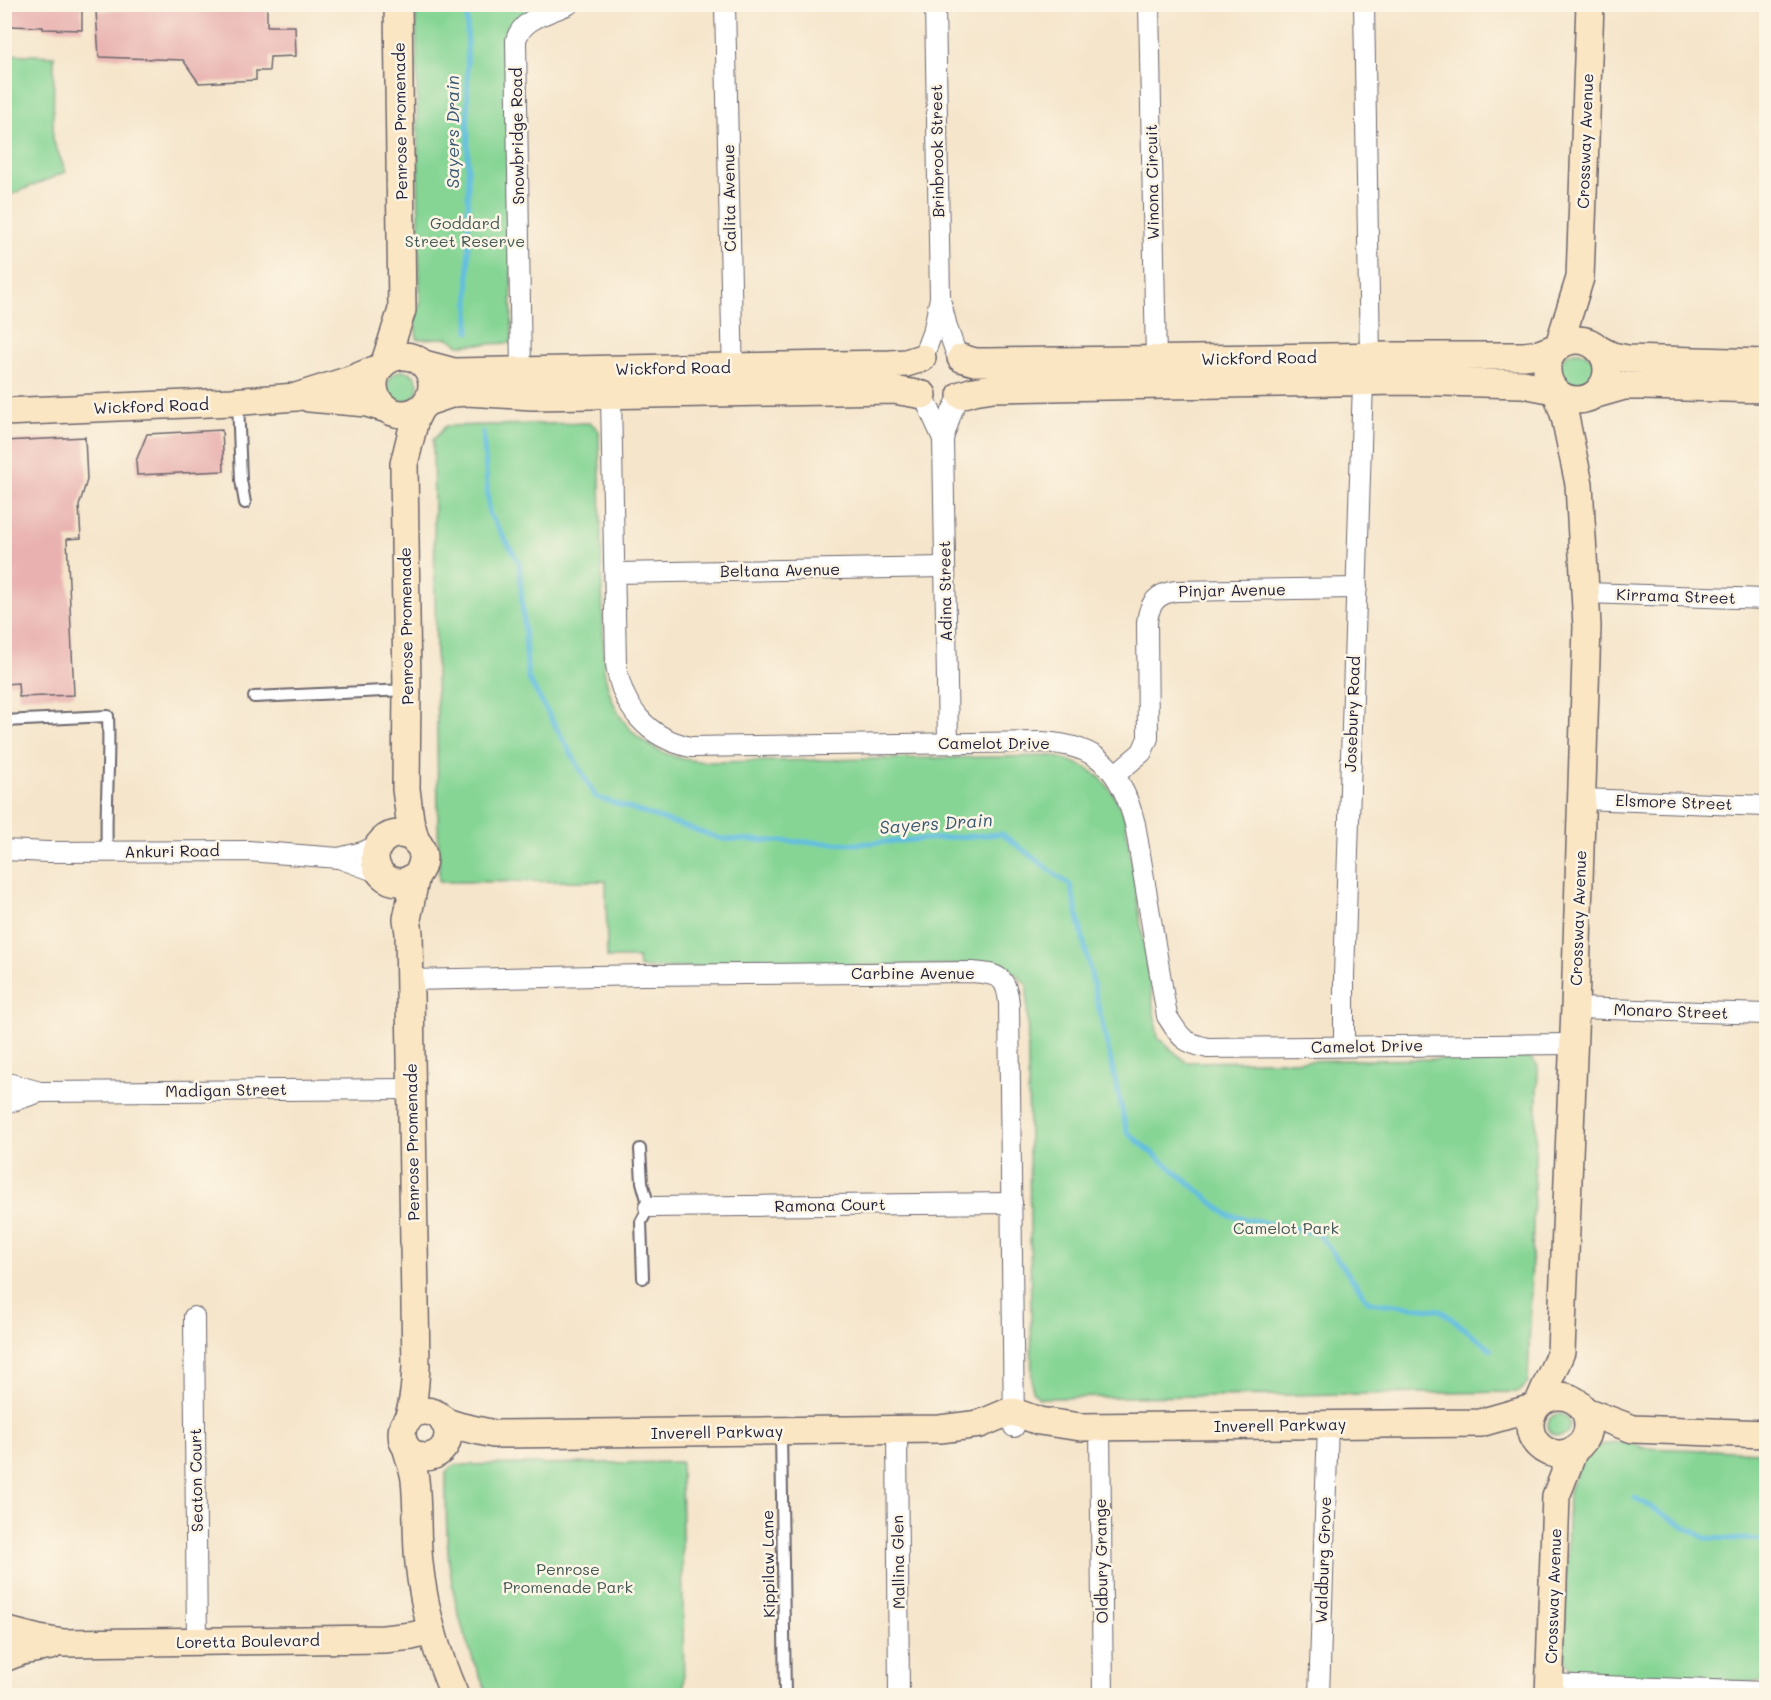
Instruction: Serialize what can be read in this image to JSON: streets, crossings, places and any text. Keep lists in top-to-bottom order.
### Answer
{
  "streets": {
    "street": [
      "Penrose Promenade",
      "Snowbridge Road",
      "Crossway Avenue",
      "Brinbrook Street",
      "Winona Circuit",
      "Calita Avenue",
      "Wickford Road",
      "Beltana Avenue",
      "Pinjar Avenue",
      "Adina Street",
      "Kirrama Street",
      "Josebury Road",
      "Camelot Drive",
      "Elsmore Street",
      "Ankuri Road",
      "Carbine Avenue",
      "Monaro Street",
      "Madigan Street",
      "Ramona Court",
      "Inverell Parkway",
      "Seaton Court",
      "Waldburg Grove",
      "Oldbury Grange",
      "Mallina Glen",
      "Loretta Boulevard"
    ],
    "lane": ["Kippilaw Lane"]
  },
  "crossings": [
    ["Penrose Promenade", "Wickford Road"],
    ["Penrose Promenade", "Ankuri Road"],
    ["Penrose Promenade", "Carbine Avenue"],
    ["Penrose Promenade", "Madigan Street"],
    ["Penrose Promenade", "Inverell Parkway"],
    ["Snowbridge Road", "Wickford Road"],
    ["Crossway Avenue", "Wickford Road"],
    ["Crossway Avenue", "Kirrama Street"],
    ["Crossway Avenue", "Camelot Drive"],
    ["Crossway Avenue", "Elsmore Street"],
    ["Crossway Avenue", "Monaro Street"],
    ["Crossway Avenue", "Inverell Parkway"],
    ["Brinbrook Street", "Wickford Road"],
    ["Brinbrook Street", "Adina Street"],
    ["Winona Circuit", "Wickford Road"],
    ["Calita Avenue", "Wickford Road"],
    ["Wickford Road", "Adina Street"],
    ["Wickford Road", "Josebury Road"],
    ["Wickford Road", "Camelot Drive"],
    ["Beltana Avenue", "Adina Street"],
    ["Beltana Avenue", "Camelot Drive"],
    ["Pinjar Avenue", "Josebury Road"],
    ["Pinjar Avenue", "Camelot Drive"],
    ["Adina Street", "Camelot Drive"],
    ["Josebury Road", "Camelot Drive"],
    ["Carbine Avenue", "Ramona Court"],
    ["Carbine Avenue", "Inverell Parkway"],
    ["Inverell Parkway", "Waldburg Grove"],
    ["Inverell Parkway", "Oldbury Grange"],
    ["Inverell Parkway", "Mallina Glen"],
    ["Inverell Parkway", "Kippilaw Lane"],
    ["Seaton Court", "Loretta Boulevard"]
  ],
  "water": ["Sayers Drain"],
  "parks": ["Goddard Street Reserve", "Camelot Park", "Penrose Promenade Park"]
}
